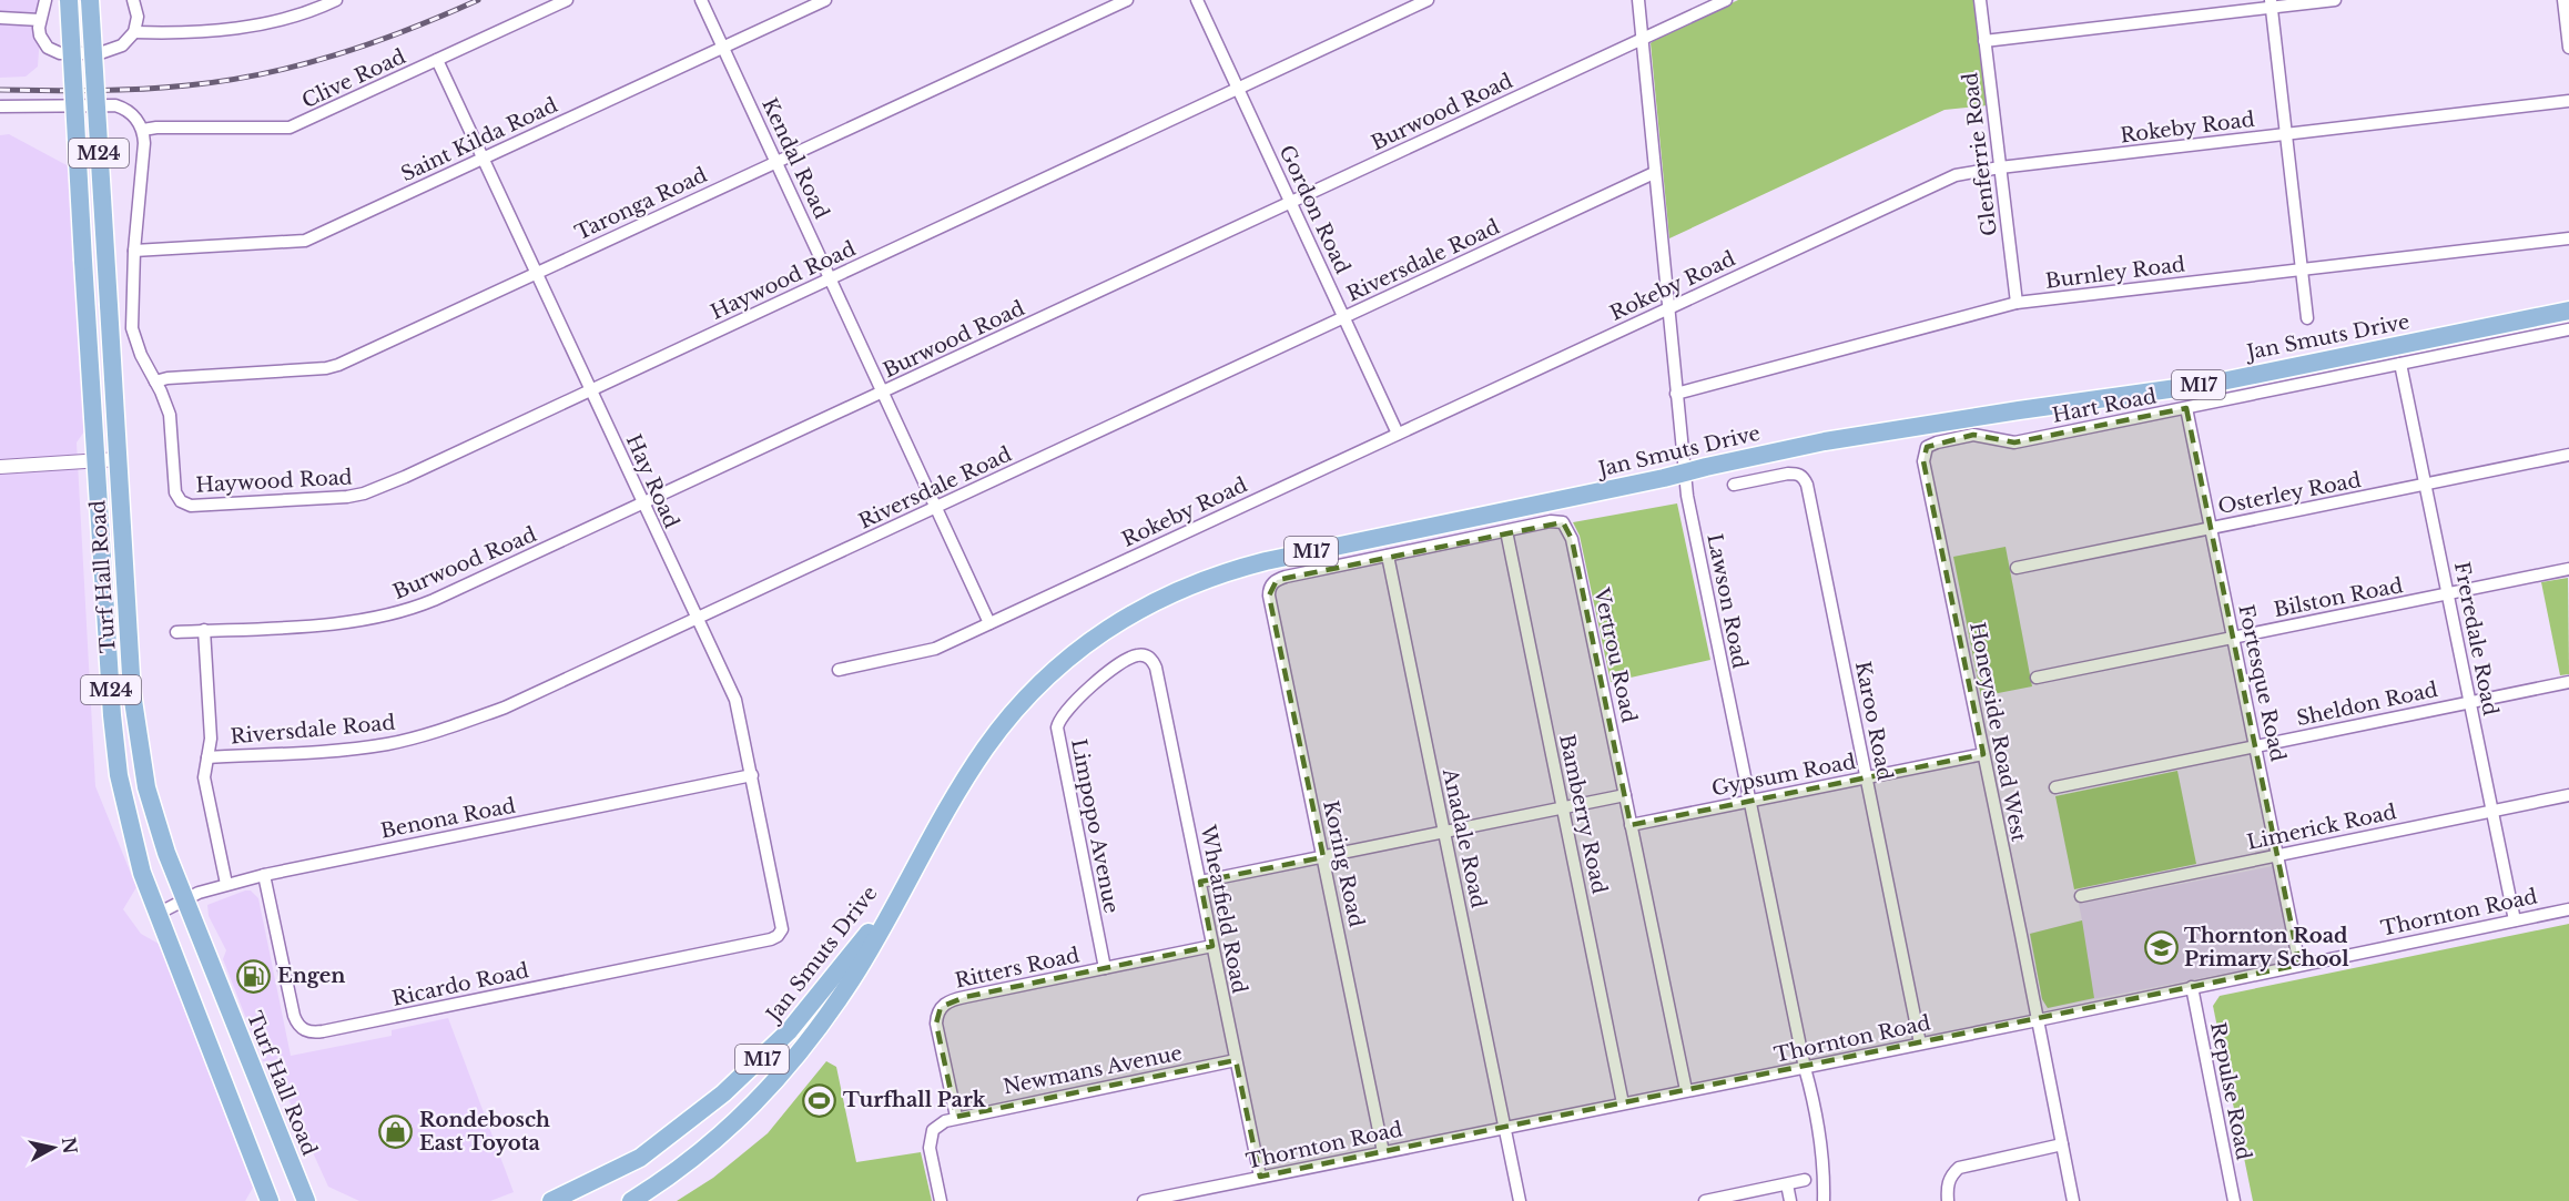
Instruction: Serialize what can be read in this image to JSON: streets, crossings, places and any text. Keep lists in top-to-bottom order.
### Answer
{
  "streets": {
    "main road": [
      "M24",
      "Jan Smuts Drive",
      "M17",
      "Turf Hall Road"
    ],
    "street": [
      "Clive Road",
      "Burwood Road",
      "Rokeby Road",
      "Saint Kilda Road",
      "Glenferrie Road",
      "Kendal Road",
      "Taronga Road",
      "Gordon Road",
      "Riversdale Road",
      "Burnley Road",
      "Haywood Road",
      "Hart Road",
      "Hay Road",
      "Osterley Road",
      "Bilston Road",
      "Lawson Road",
      "Freredale Road",
      "Vertrou Road",
      "Fortesque Road",
      "Sheldon Road",
      "Karoo Road",
      "Honeyside Road West",
      "Gypsum Road",
      "Bamberry Road",
      "Benona Road",
      "Limpopo Avenue",
      "Limerick Road",
      "Anadale Road",
      "Koring Road",
      "Wheatfield Road",
      "Thornton Road",
      "Ritters Road",
      "Ricardo Road",
      "Newmans Avenue",
      "Repulse Road"
    ]
  },
  "crossings": [
    ["Clive Road", "Hay Road"],
    ["Burwood Road", "Kendal Road"],
    ["Burwood Road", "Gordon Road"],
    ["Burwood Road", "Hay Road"],
    ["Burwood Road", "Lawson Road"],
    ["Rokeby Road", "Glenferrie Road"],
    ["Rokeby Road", "Kendal Road"],
    ["Rokeby Road", "Gordon Road"],
    ["Rokeby Road", "Lawson Road"],
    ["Saint Kilda Road", "Kendal Road"],
    ["Saint Kilda Road", "Hay Road"],
    ["Glenferrie Road", "Burnley Road"],
    ["Kendal Road", "Taronga Road"],
    ["Kendal Road", "Riversdale Road"],
    ["Kendal Road", "Haywood Road"],
    ["Taronga Road", "Haywood Road"],
    ["Taronga Road", "Hay Road"],
    ["Gordon Road", "Riversdale Road"],
    ["Gordon Road", "Haywood Road"],
    ["Riversdale Road", "Hay Road"],
    ["Riversdale Road", "Lawson Road"],
    ["Burnley Road", "Lawson Road"],
    ["Haywood Road", "Hay Road"],
    ["Jan Smuts Drive", "Lawson Road"],
    ["Hart Road", "Freredale Road"],
    ["Hart Road", "Fortesque Road"],
    ["Hart Road", "Honeyside Road West"],
    ["Hay Road", "Benona Road"],
    ["Hay Road", "Ricardo Road"],
    ["Osterley Road", "Freredale Road"],
    ["Osterley Road", "Fortesque Road"],
    ["Turf Hall Road", "Benona Road"],
    ["Bilston Road", "Freredale Road"],
    ["Bilston Road", "Fortesque Road"],
    ["Lawson Road", "Gypsum Road"],
    ["Lawson Road", "Thornton Road"],
    ["Freredale Road", "Sheldon Road"],
    ["Freredale Road", "Limerick Road"],
    ["Freredale Road", "Thornton Road"],
    ["Vertrou Road", "Gypsum Road"],
    ["Vertrou Road", "Bamberry Road"],
    ["Vertrou Road", "Anadale Road"],
    ["Vertrou Road", "Koring Road"],
    ["Vertrou Road", "Thornton Road"],
    ["Fortesque Road", "Sheldon Road"],
    ["Fortesque Road", "Limerick Road"],
    ["Fortesque Road", "Thornton Road"],
    ["Karoo Road", "Gypsum Road"],
    ["Karoo Road", "Thornton Road"],
    ["Honeyside Road West", "Gypsum Road"],
    ["Honeyside Road West", "Thornton Road"],
    ["Bamberry Road", "Thornton Road"],
    ["Benona Road", "Ricardo Road"],
    ["Limpopo Avenue", "Wheatfield Road"],
    ["Limpopo Avenue", "Ritters Road"],
    ["Anadale Road", "Thornton Road"],
    ["Koring Road", "Thornton Road"],
    ["Wheatfield Road", "Thornton Road"],
    ["Wheatfield Road", "Ritters Road"],
    ["Wheatfield Road", "Newmans Avenue"],
    ["Thornton Road", "Repulse Road"],
    ["Ritters Road", "Newmans Avenue"]
  ],
  "places": {
    "school or university": ["Thornton Road Primary School"],
    "fuel station": ["Engen"],
    "sports": ["Turfhall Park"],
    "shop": ["Rondebosch East Toyota"]
  },
  "north": "right"
}
